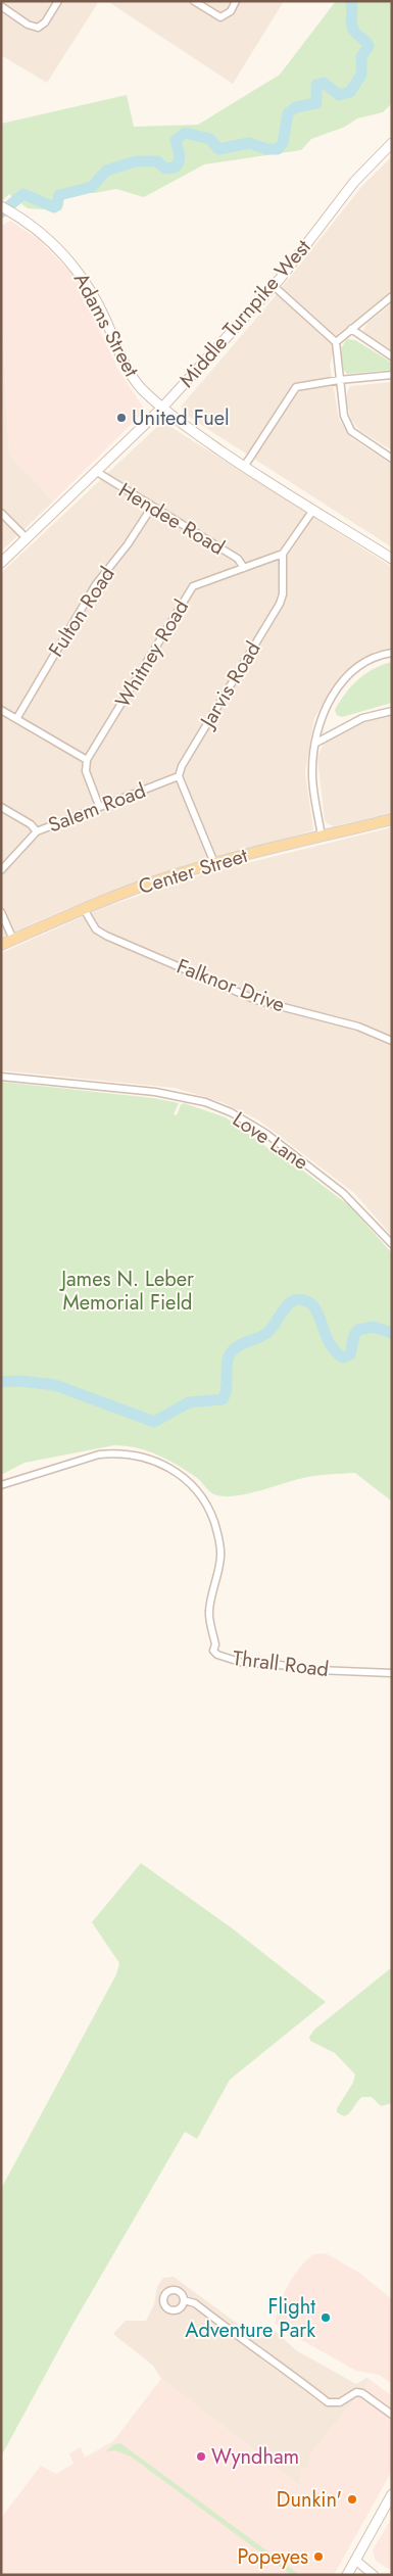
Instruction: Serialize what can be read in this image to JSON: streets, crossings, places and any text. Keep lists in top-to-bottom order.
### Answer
{
  "streets": {
    "main road": ["Middle Turnpike West", "Adams Street", "Center Street"],
    "street": [
      "Hendee Road",
      "Fulton Road",
      "Whitney Road",
      "Jarvis Road",
      "Salem Road",
      "Falknor Drive",
      "Love Lane",
      "Thrall Road"
    ]
  },
  "crossings": [
    ["Middle Turnpike West", "Adams Street"],
    ["Middle Turnpike West", "Hendee Road"],
    ["Hendee Road", "Fulton Road"],
    ["Hendee Road", "Whitney Road"],
    ["Whitney Road", "Jarvis Road"],
    ["Jarvis Road", "Salem Road"],
    ["Center Street", "Falknor Drive"]
  ],
  "parks": ["James N. Leber Memorial Field"],
  "places": [
    "United Fuel",
    "Flight Adventure Park",
    "Wyndham",
    "Dunkin'",
    "Popeyes"
  ]
}
